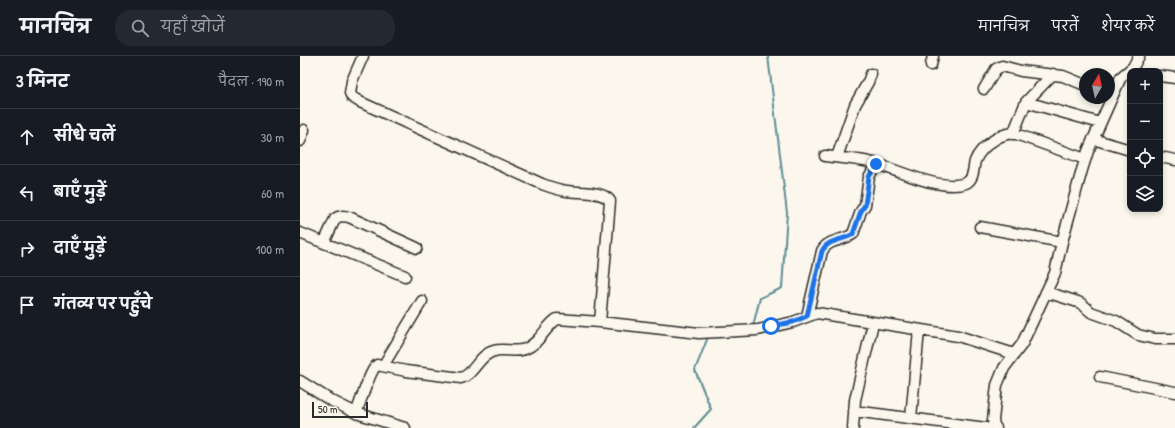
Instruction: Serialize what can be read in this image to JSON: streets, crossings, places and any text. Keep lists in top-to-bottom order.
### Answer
{
  "scale_bar": "50 m",
  "north": "top",
  "page": {
    "header": "मानचित्र",
    "search": "यहाँ खोजें",
    "nav": ["मानचित्र", "परतें", "शेयर करें"],
    "heading": ["3 मिनट", "पैदल · 190 m"],
    "map_buttons": ["+", "−"],
    "list": [
      ["सीधे चलें", "30 m"],
      ["बाएँ मुड़ें", "60 m"],
      ["दाएँ मुड़ें", "100 m"],
      "गंतव्य पर पहुँचे"
    ],
    "scale": "50 m"
  }
}
